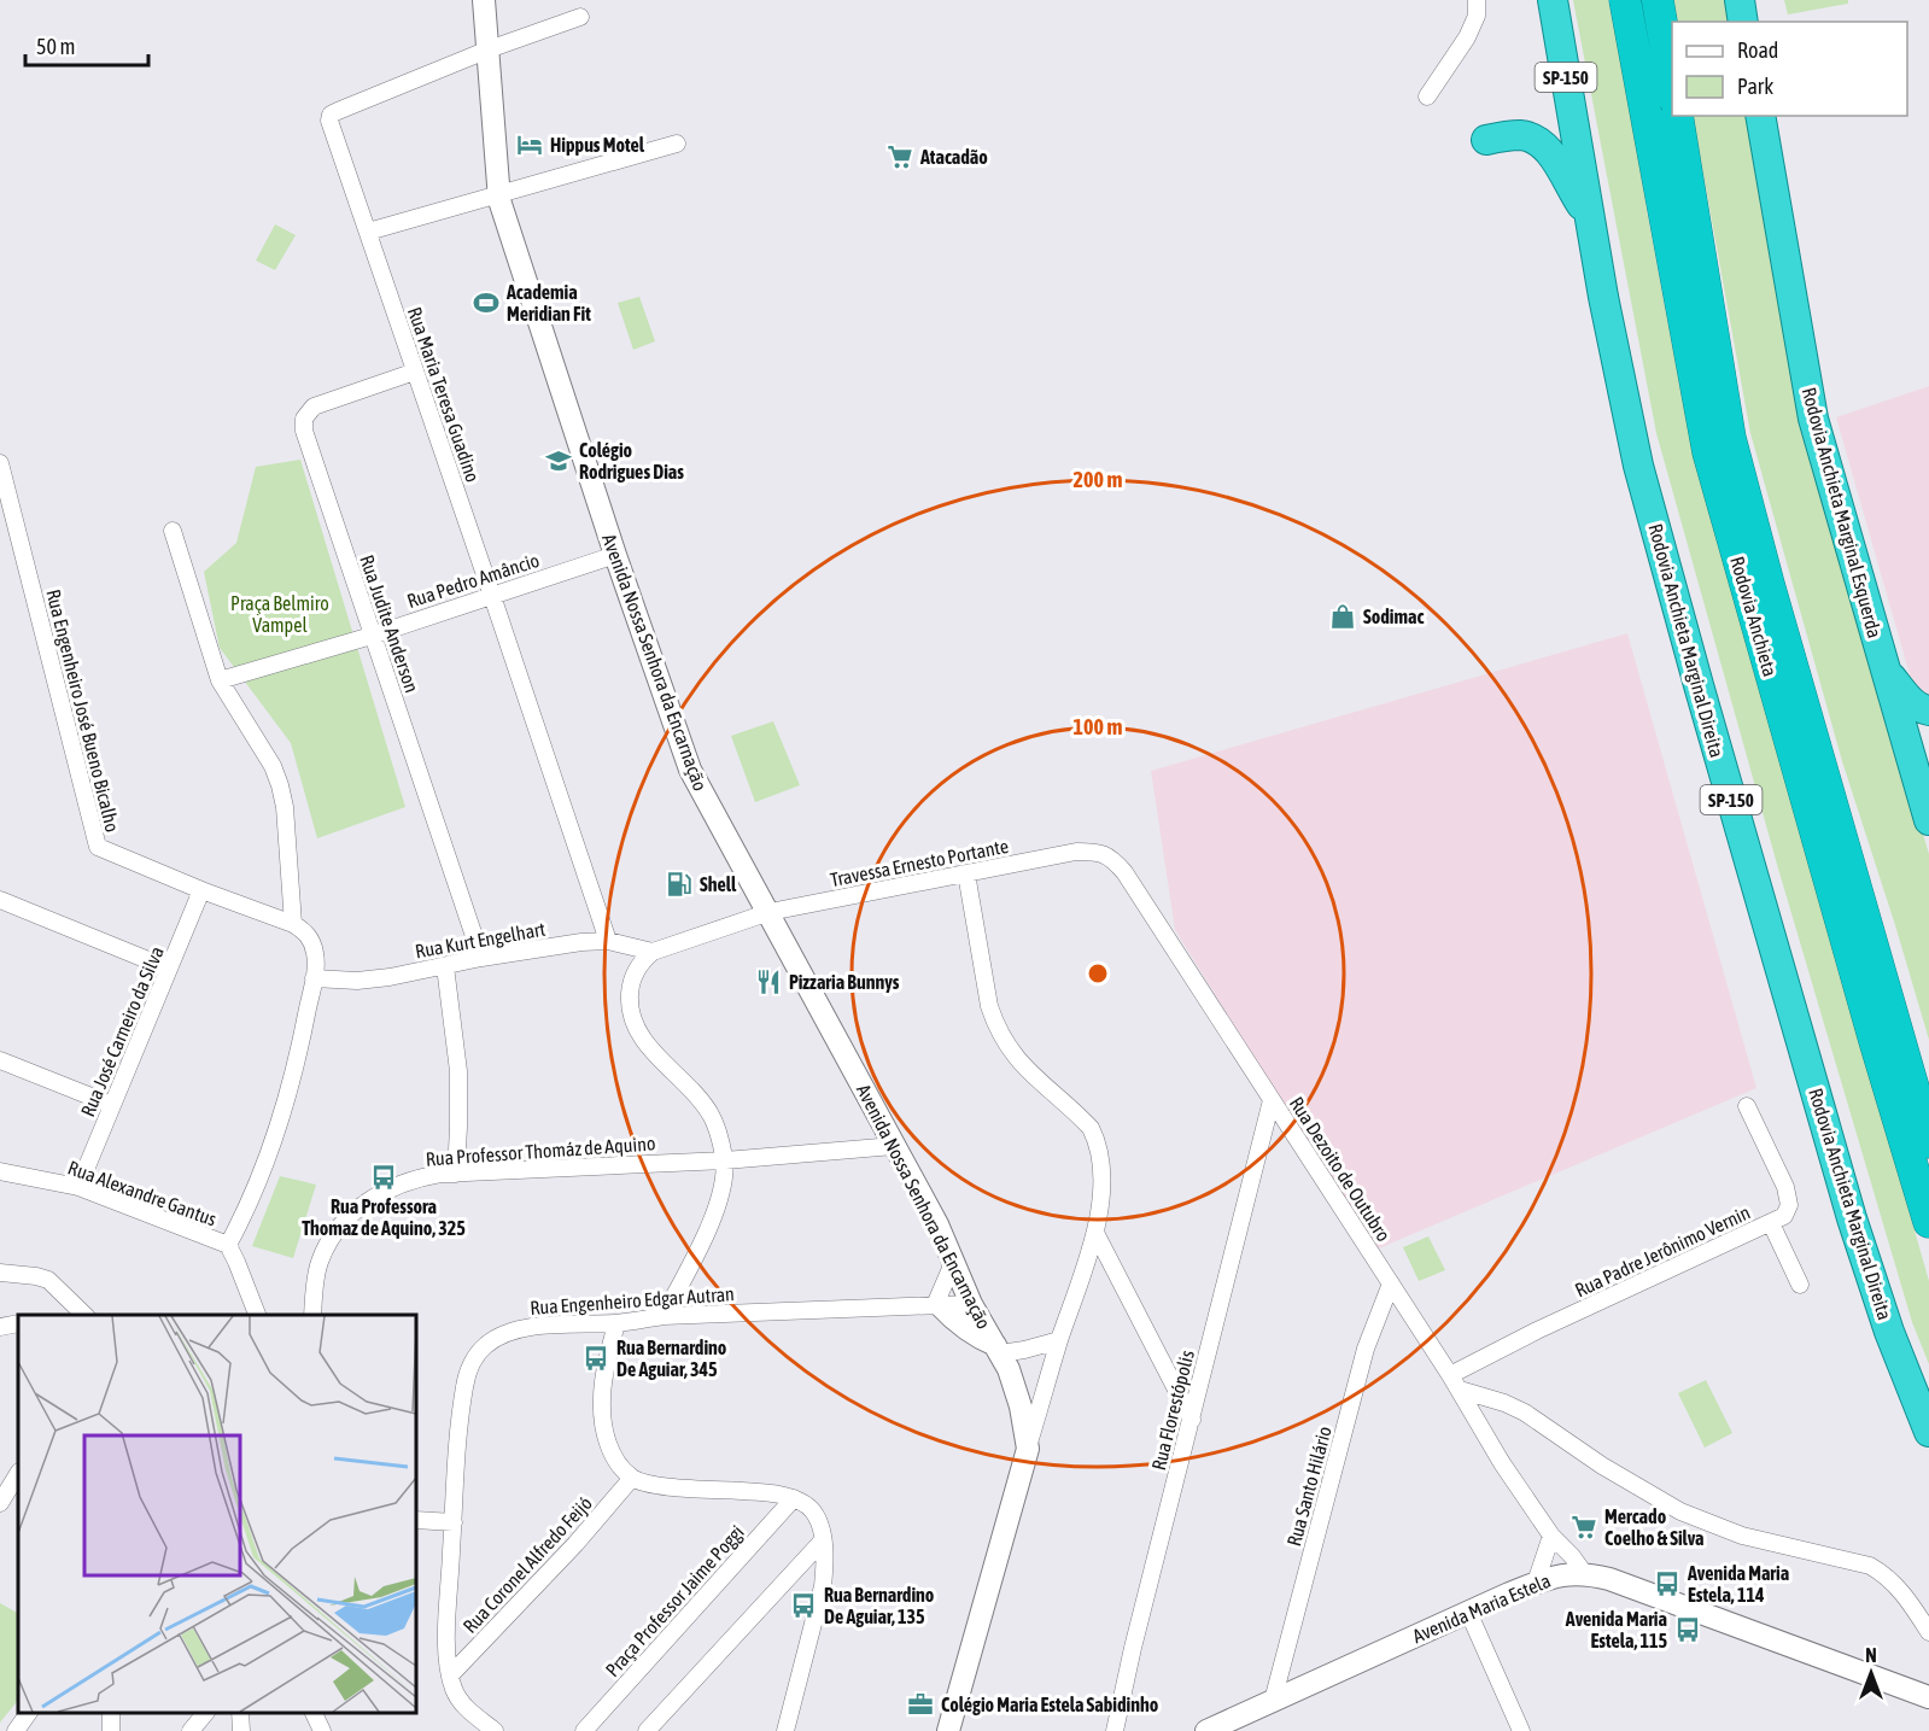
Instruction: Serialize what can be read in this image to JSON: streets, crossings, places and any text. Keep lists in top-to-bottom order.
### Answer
{
  "streets": {
    "highway": [
      "SP-150",
      "Rodovia Anchieta Marginal Esquerda",
      "Rodovia Anchieta",
      "Rodovia Anchieta Marginal Direita"
    ],
    "street": [
      "Rua Maria Teresa Guadino",
      "Rua Pedro Amâncio",
      "Rua Judite Anderson",
      "Avenida Nossa Senhora da Encarnação",
      "Rua Engenheiro José Bueno Bicalho",
      "Travessa Ernesto Portante",
      "Rua Kurt Engelhart",
      "Rua José Carneiro da Silva",
      "Rua Professor Thomáz de Aquino",
      "Rua Dezoito de Outubro",
      "Rua Alexandre Gantus",
      "Rua Padre Jerônimo Vernin",
      "Rua Engenheiro Edgar Autran",
      "Rua Florestópolis",
      "Rua Santo Hilário",
      "Rua Coronel Alfredo Feijó",
      "Praça Professor Jaime Poggi",
      "Avenida Maria Estela"
    ]
  },
  "crossings": [
    ["Rua Maria Teresa Guadino", "Rua Pedro Amâncio"],
    ["Rua Maria Teresa Guadino", "Rua Judite Anderson"],
    ["Rua Maria Teresa Guadino", "Avenida Nossa Senhora da Encarnação"],
    ["Rua Maria Teresa Guadino", "Rua Kurt Engelhart"],
    ["Rua Pedro Amâncio", "Rua Judite Anderson"],
    ["Rua Pedro Amâncio", "Avenida Nossa Senhora da Encarnação"],
    ["Rua Judite Anderson", "Rua Kurt Engelhart"],
    ["Avenida Nossa Senhora da Encarnação", "Travessa Ernesto Portante"],
    ["Avenida Nossa Senhora da Encarnação", "Rua Professor Thomáz de Aquino"],
    ["Avenida Nossa Senhora da Encarnação", "Rua Engenheiro Edgar Autran"],
    ["Rua Engenheiro José Bueno Bicalho", "Rua José Carneiro da Silva"],
    ["Travessa Ernesto Portante", "Rua Kurt Engelhart"],
    ["Travessa Ernesto Portante", "Rua Dezoito de Outubro"],
    ["Rua José Carneiro da Silva", "Rua Alexandre Gantus"],
    ["Rua Dezoito de Outubro", "Rua Padre Jerônimo Vernin"],
    ["Rua Dezoito de Outubro", "Rua Florestópolis"],
    ["Rua Dezoito de Outubro", "Rua Santo Hilário"],
    ["Rua Dezoito de Outubro", "Avenida Maria Estela"],
    ["Rua Engenheiro Edgar Autran", "Rua Coronel Alfredo Feijó"],
    ["Rua Santo Hilário", "Avenida Maria Estela"]
  ],
  "parks": ["Praça Belmiro Vampel"],
  "places": {
    "hotel": ["Hippus Motel"],
    "supermarket": ["Atacadão", "Mercado Coelho & Silva"],
    "sports": ["Academia Meridian Fit"],
    "school or university": ["Colégio Rodrigues Dias"],
    "shop": ["Sodimac"],
    "fuel station": ["Shell"],
    "restaurant": ["Pizzaria Bunnys"],
    "bus stop": [
      "Rua Professora Thomaz de Aquino, 325",
      "Rua Bernardino De Aguiar, 345",
      "Avenida Maria Estela, 114",
      "Rua Bernardino De Aguiar, 135",
      "Avenida Maria Estela, 115"
    ],
    "office": ["Colégio Maria Estela Sabidinho"]
  },
  "legend": ["Road", "Park"],
  "scale_bar": "50 m",
  "north": "top",
  "rings": ["200 m", "100 m"]
}
